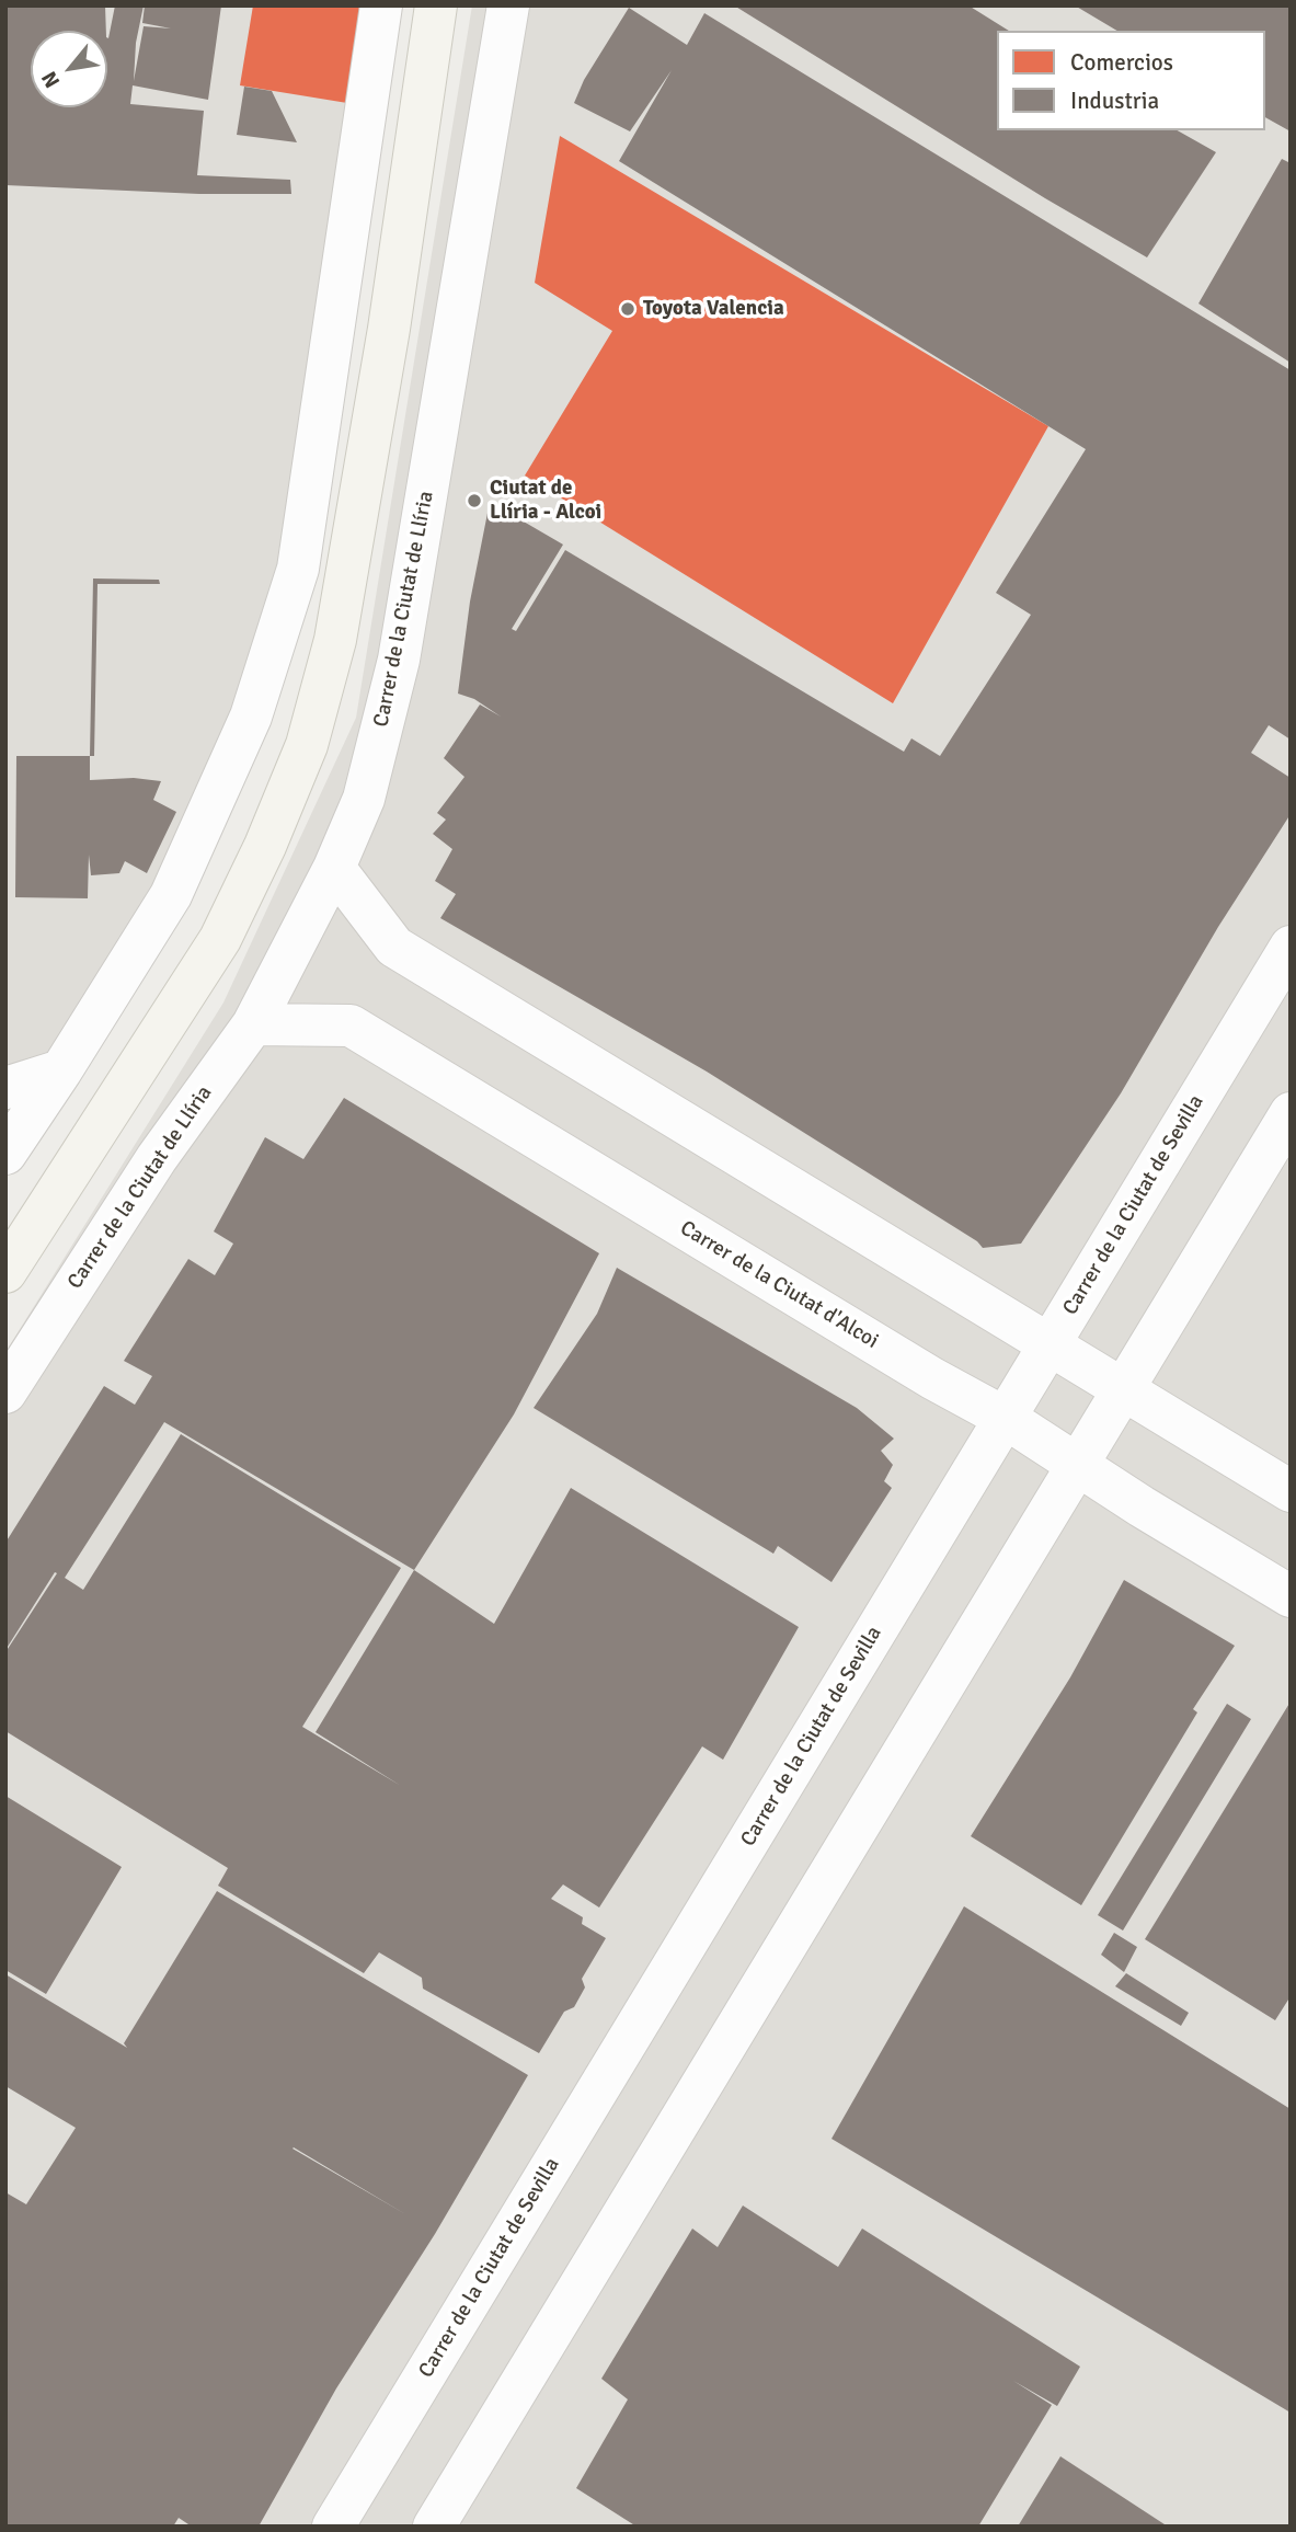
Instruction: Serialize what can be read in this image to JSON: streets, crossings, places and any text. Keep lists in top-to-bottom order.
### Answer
{
  "streets": {
    "street": ["Carrer de la Ciutat de Llíria", "Carrer de la Ciutat de Sevilla", "Carrer de la Ciutat d'Alcoi"]
  },
  "crossings": [
    ["Carrer de la Ciutat de Llíria", "Carrer de la Ciutat d'Alcoi"],
    ["Carrer de la Ciutat de Sevilla", "Carrer de la Ciutat d'Alcoi"]
  ],
  "places": ["Toyota Valencia", "Ciutat de Llíria - Alcoi"],
  "legend": ["Comercios", "Industria"],
  "north": "bottom left"
}
